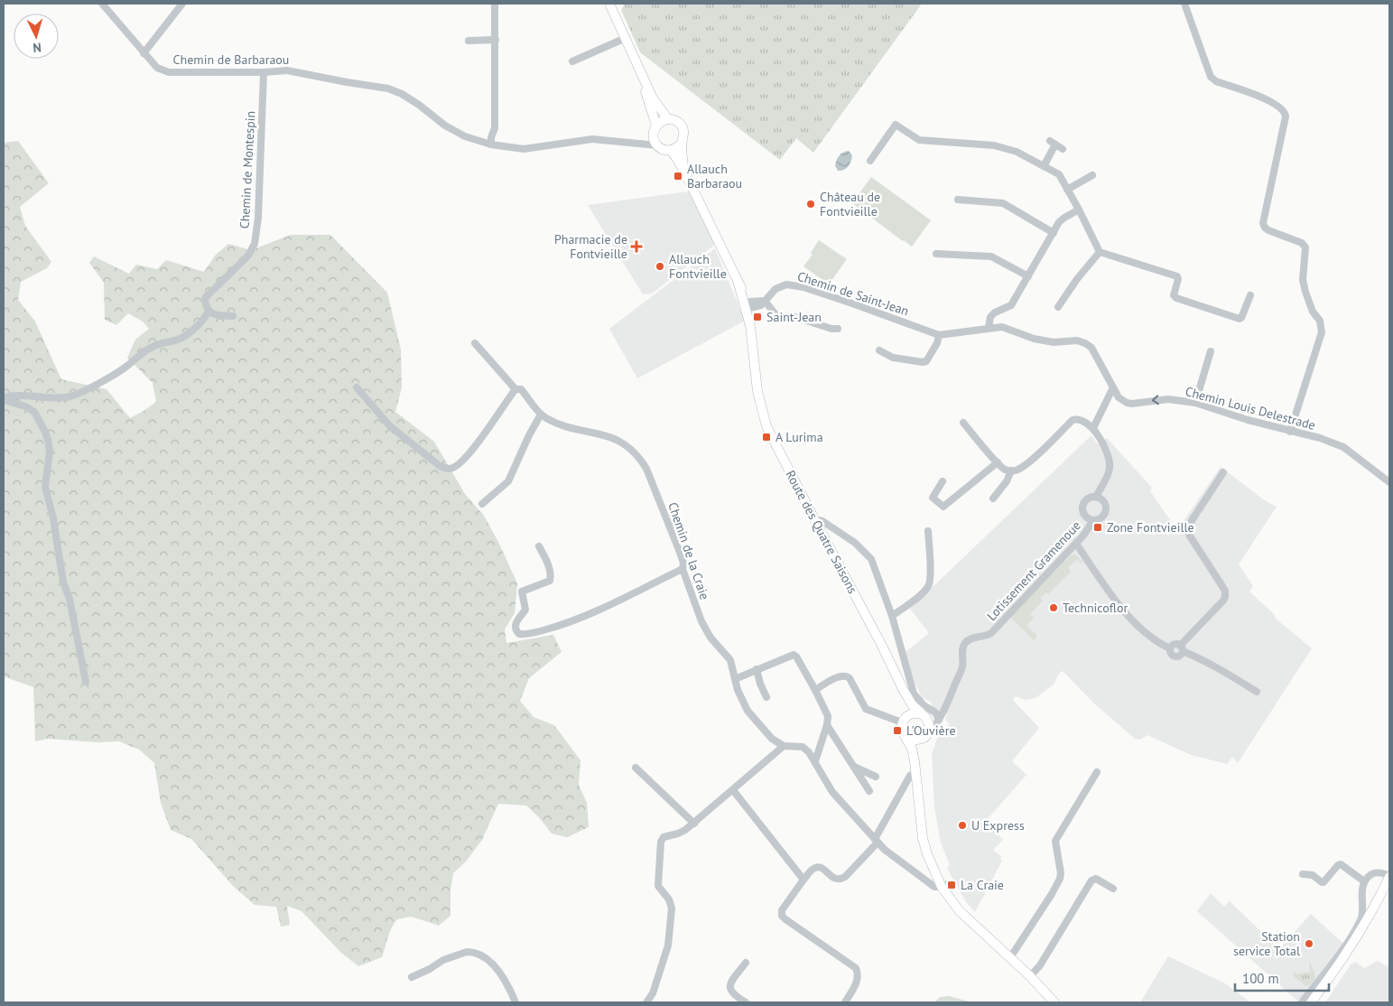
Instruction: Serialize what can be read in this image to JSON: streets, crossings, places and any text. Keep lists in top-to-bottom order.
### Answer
{
  "streets": {
    "main road": ["Route des Quatre Saisons"],
    "street": [
      "Chemin de Barbaraou",
      "Chemin de Montespin",
      "Chemin de Saint-Jean",
      "Chemin Louis Delestrade",
      "Chemin de la Craie",
      "Lotissement Gramenoue"
    ]
  },
  "crossings": [
    ["Chemin de Barbaraou", "Chemin de Montespin"],
    ["Chemin de Barbaraou", "Route des Quatre Saisons"],
    ["Chemin de Saint-Jean", "Chemin Louis Delestrade"],
    ["Chemin de Saint-Jean", "Route des Quatre Saisons"],
    ["Route des Quatre Saisons", "Lotissement Gramenoue"]
  ],
  "places": {
    "transit": [
      "Allauch Barbaraou",
      "Saint-Jean",
      "A Lurima",
      "Zone Fontvieille",
      "L'Ouvière",
      "La Craie"
    ],
    "other": [
      "Château de Fontvieille",
      "Allauch Fontvieille",
      "Technicoflor",
      "U Express",
      "Station service Total"
    ],
    "health": ["Pharmacie de Fontvieille"]
  },
  "scale_bar": "100 m",
  "north": "bottom"
}
